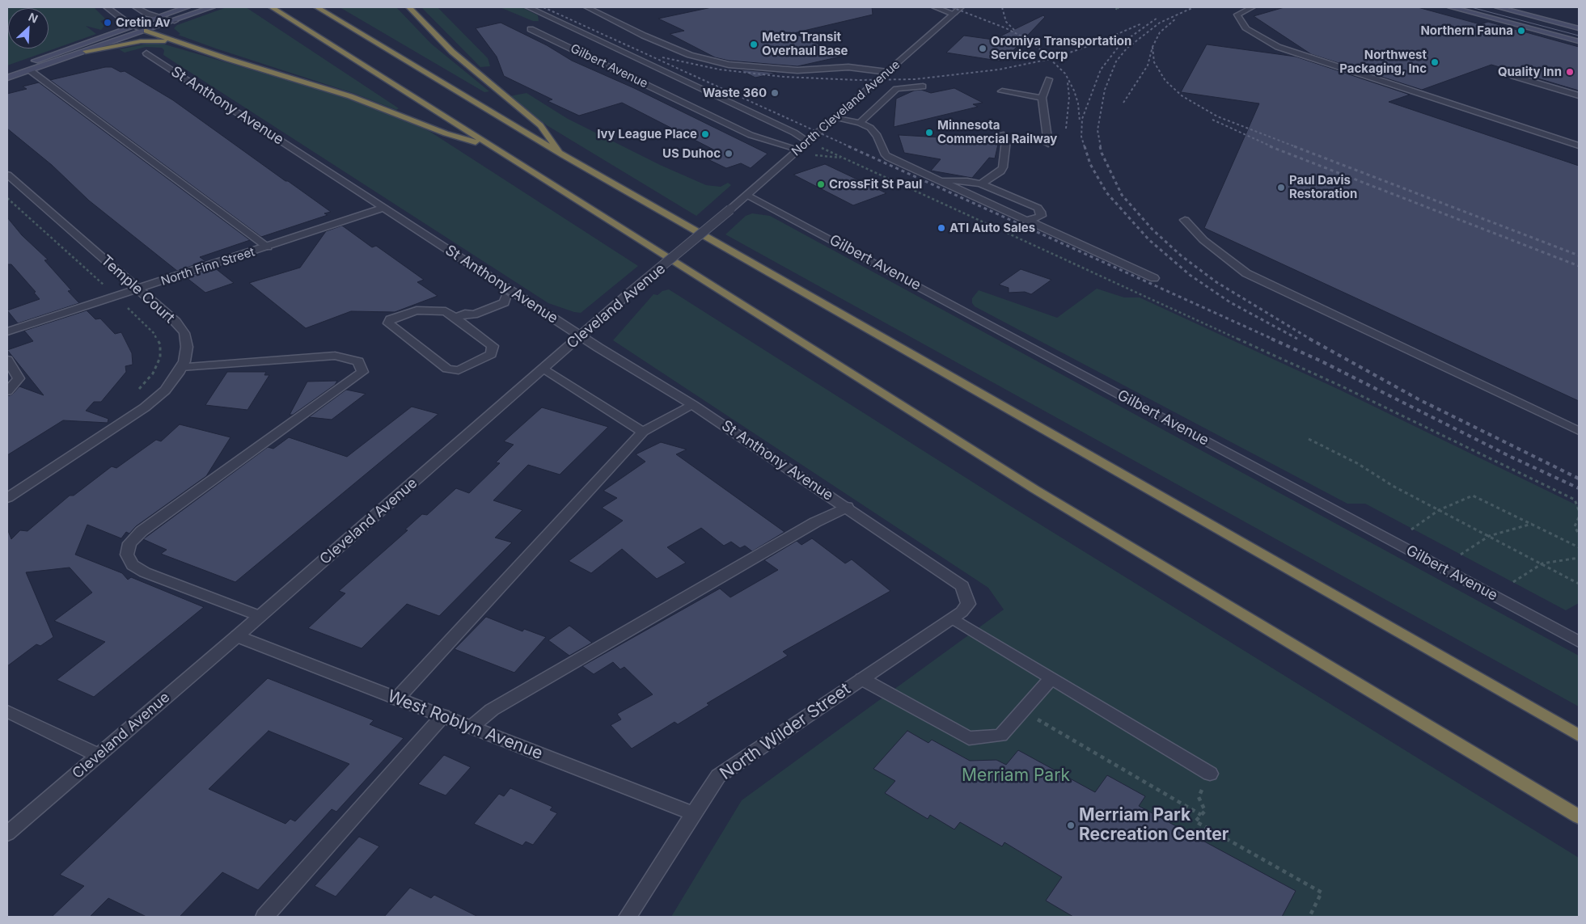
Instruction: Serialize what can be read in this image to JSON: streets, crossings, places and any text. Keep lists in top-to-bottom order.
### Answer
{
  "streets": {
    "street": [
      "Gilbert Avenue",
      "St Anthony Avenue",
      "North Cleveland Avenue",
      "North Finn Street",
      "Temple Court",
      "Cleveland Avenue",
      "West Roblyn Avenue",
      "North Wilder Street"
    ]
  },
  "crossings": [
    ["Gilbert Avenue", "North Cleveland Avenue"],
    ["St Anthony Avenue", "North Finn Street"],
    ["St Anthony Avenue", "Cleveland Avenue"],
    ["St Anthony Avenue", "North Wilder Street"],
    ["North Cleveland Avenue", "Cleveland Avenue"],
    ["North Finn Street", "Temple Court"],
    ["Cleveland Avenue", "West Roblyn Avenue"],
    ["West Roblyn Avenue", "North Wilder Street"]
  ],
  "parks": ["Merriam Park"],
  "places": [
    "Cretin Av",
    "Northern Fauna",
    "Metro Transit Overhaul Base",
    "Oromiya Transportation Service Corp",
    "Northwest Packaging, Inc",
    "Quality Inn",
    "Waste 360",
    "Minnesota Commercial Railway",
    "Ivy League Place",
    "US Duhoc",
    "CrossFit St Paul",
    "Paul Davis Restoration",
    "ATI Auto Sales",
    "Merriam Park Recreation Center"
  ],
  "north": "top right"
}
